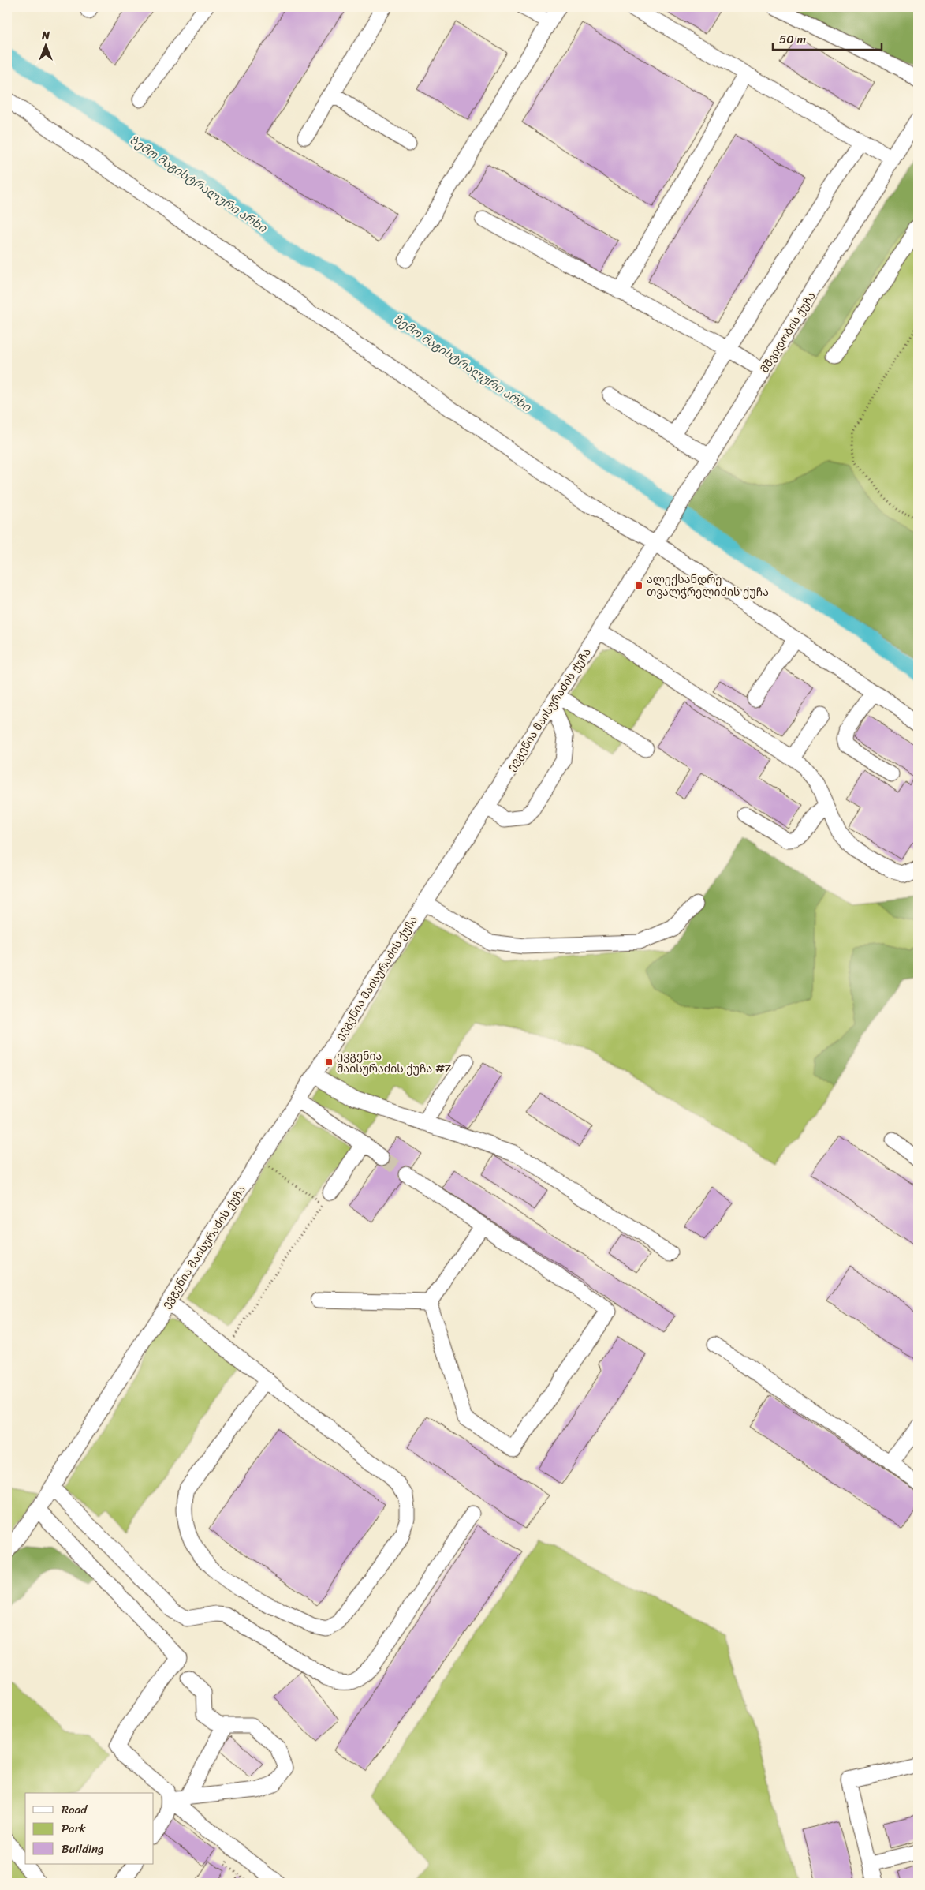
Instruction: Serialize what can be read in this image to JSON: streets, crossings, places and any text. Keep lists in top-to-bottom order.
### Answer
{
  "streets": {
    "street": ["მშვიდობის ქუჩა", "ევგენია მაისურაძის ქუჩა"]
  },
  "crossings": [
    ["მშვიდობის ქუჩა", "ევგენია მაისურაძის ქუჩა"]
  ],
  "water": ["ზემო მაგისტრალური არხი"],
  "places": {
    "transit": ["ალექსანდრე თვალჭრელიძის ქუჩა", "ევგენია მაისურაძის ქუჩა #7"]
  },
  "legend": ["Road", "Park", "Building"],
  "scale_bar": "50 m",
  "north": "top"
}
